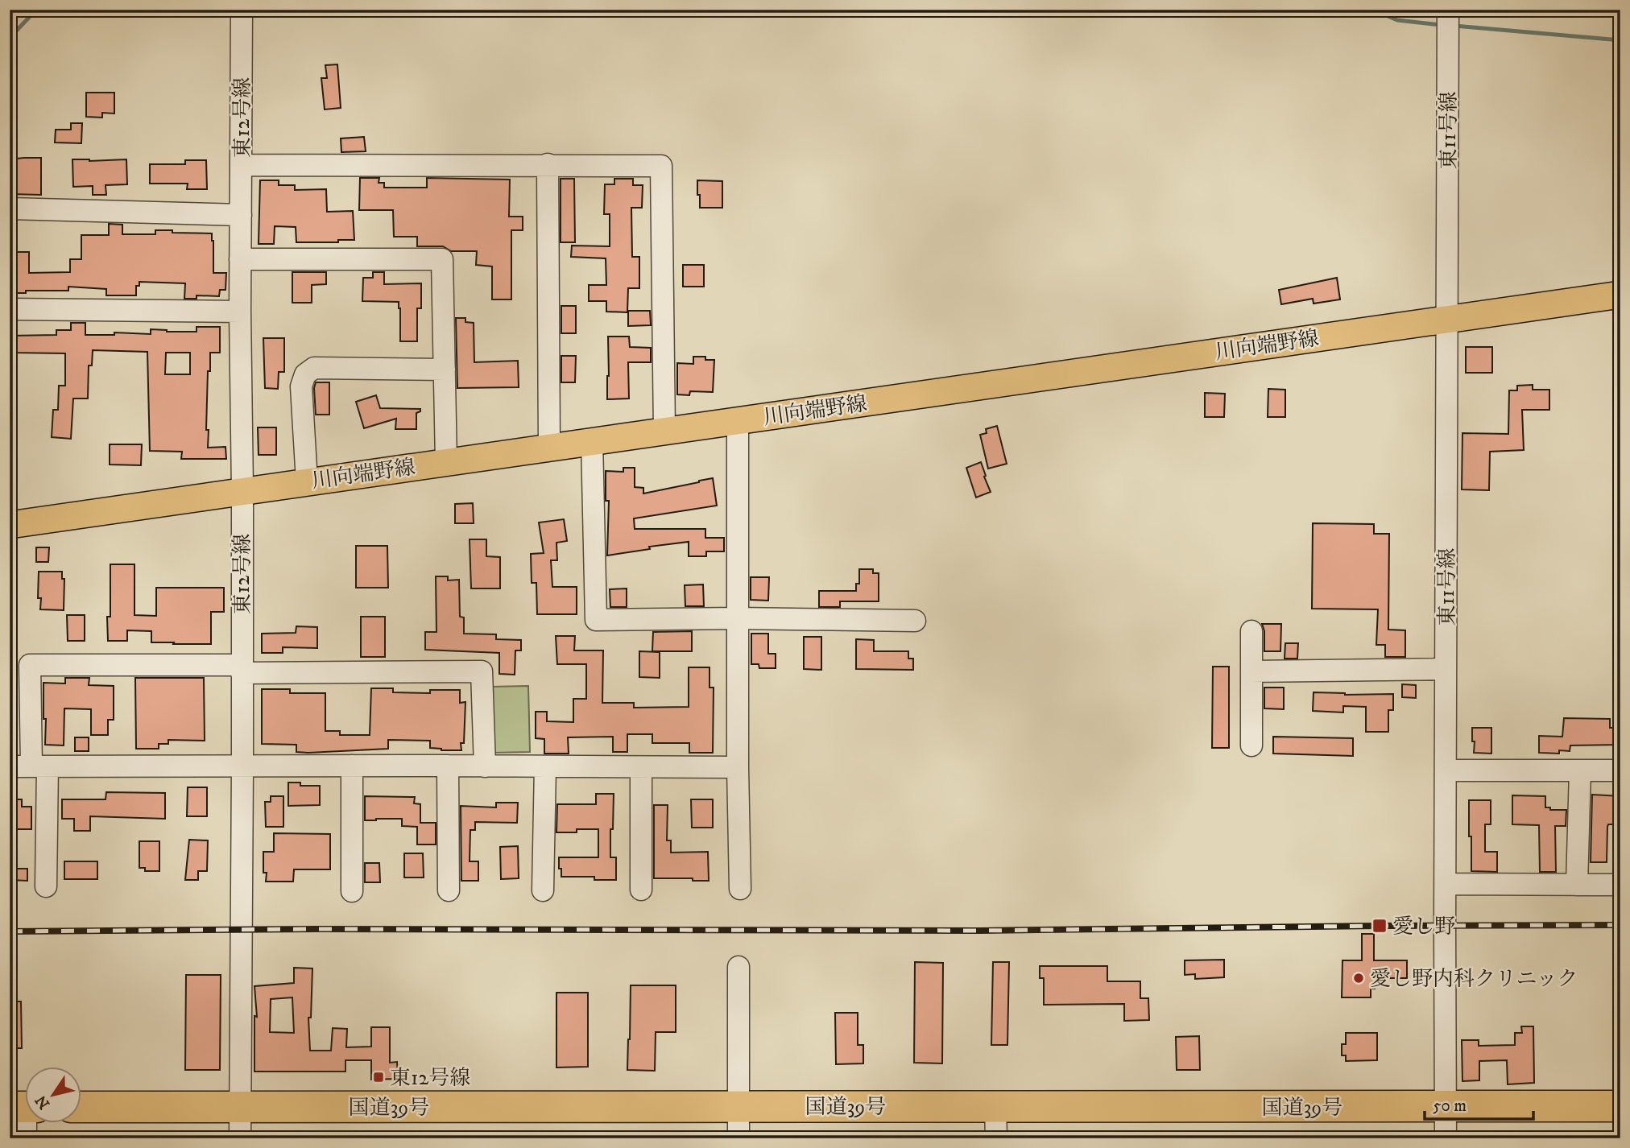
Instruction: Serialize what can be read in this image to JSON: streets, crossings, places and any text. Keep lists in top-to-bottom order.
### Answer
{
  "streets": {
    "highway": ["国道39号"],
    "main road": ["川向端野線"],
    "street": ["東12号線", "東11号線"]
  },
  "crossings": [
    ["東12号線", "川向端野線"],
    ["東12号線", "国道39号"],
    ["東11号線", "川向端野線"],
    ["東11号線", "国道39号"]
  ],
  "places": {
    "transit": ["愛し野", "東12号線"],
    "other": ["愛し野内科クリニック"]
  },
  "scale_bar": "50 m",
  "north": "bottom left"
}
